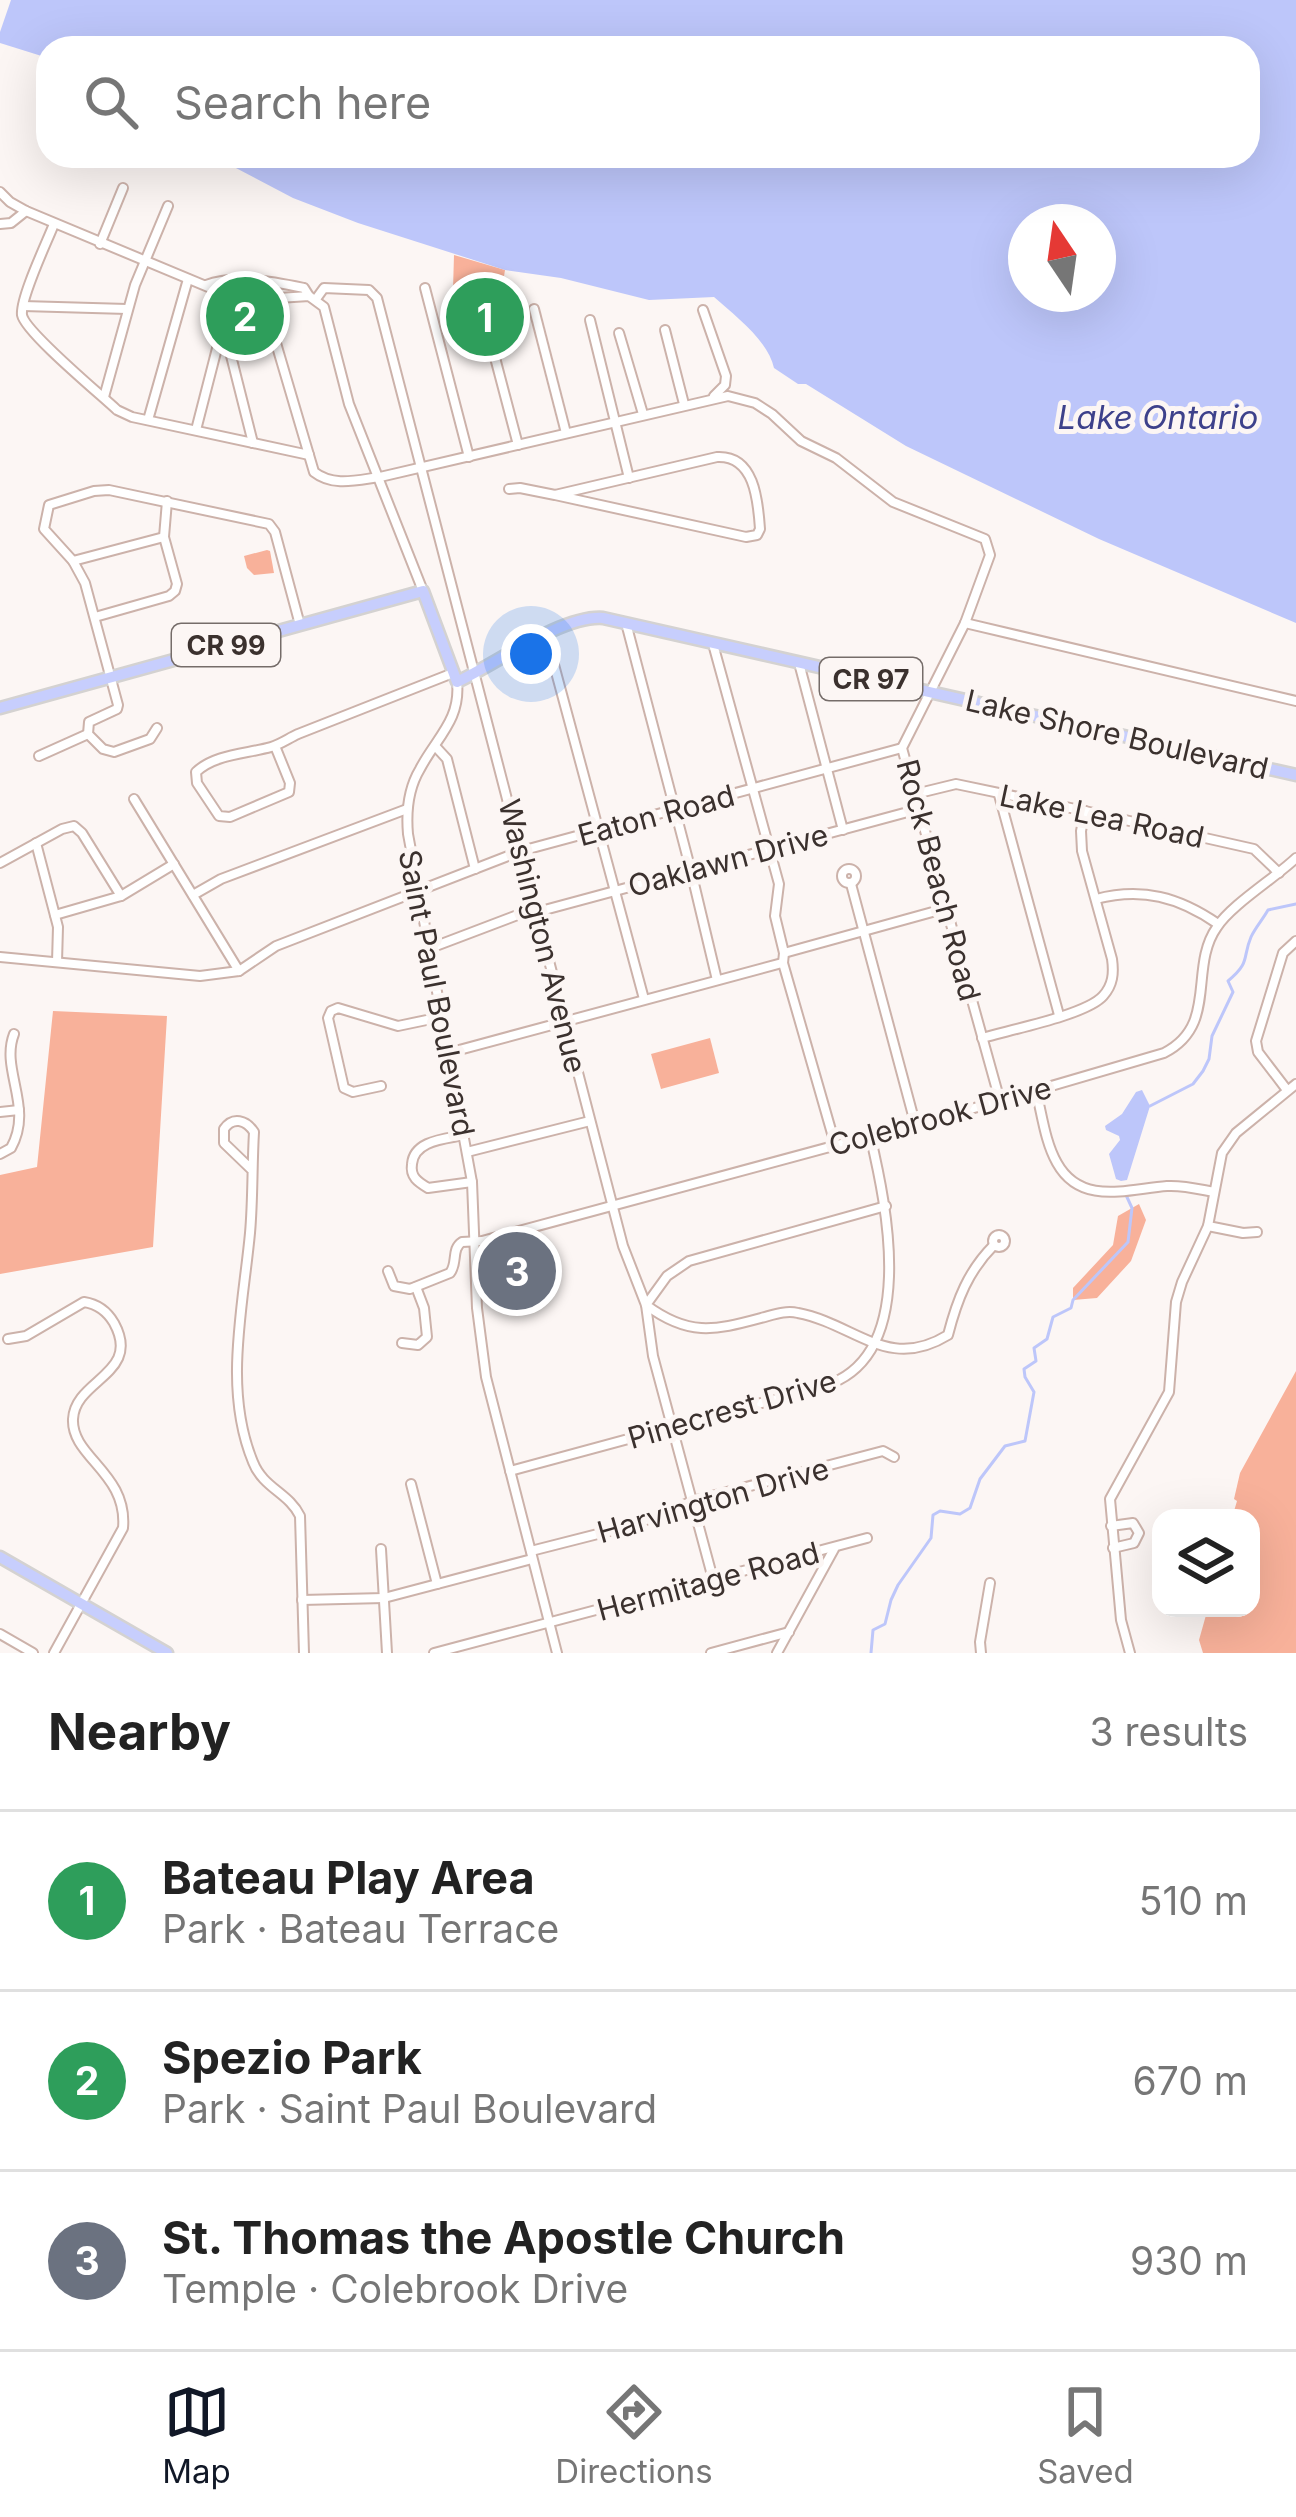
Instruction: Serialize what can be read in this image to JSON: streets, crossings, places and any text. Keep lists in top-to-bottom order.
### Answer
{
  "streets": {
    "main road": ["CR 99", "CR 97", "Lake Shore Boulevard"],
    "street": [
      "Eaton Road",
      "Lake Lea Road",
      "Oaklawn Drive",
      "Rock Beach Road",
      "Washington Avenue",
      "Saint Paul Boulevard",
      "Colebrook Drive",
      "Pinecrest Drive",
      "Harvington Drive",
      "Hermitage Road"
    ]
  },
  "crossings": [
    ["Lake Shore Boulevard", "Rock Beach Road"],
    ["Lake Shore Boulevard", "Washington Avenue"],
    ["Lake Shore Boulevard", "Saint Paul Boulevard"],
    ["Eaton Road", "Rock Beach Road"],
    ["Eaton Road", "Washington Avenue"],
    ["Eaton Road", "Saint Paul Boulevard"],
    ["Lake Lea Road", "Rock Beach Road"],
    ["Oaklawn Drive", "Rock Beach Road"],
    ["Oaklawn Drive", "Washington Avenue"],
    ["Oaklawn Drive", "Saint Paul Boulevard"],
    ["Rock Beach Road", "Washington Avenue"],
    ["Rock Beach Road", "Colebrook Drive"],
    ["Washington Avenue", "Colebrook Drive"],
    ["Washington Avenue", "Pinecrest Drive"],
    ["Washington Avenue", "Harvington Drive"],
    ["Washington Avenue", "Hermitage Road"],
    ["Saint Paul Boulevard", "Colebrook Drive"],
    ["Saint Paul Boulevard", "Pinecrest Drive"],
    ["Saint Paul Boulevard", "Harvington Drive"],
    ["Saint Paul Boulevard", "Hermitage Road"]
  ],
  "water": ["Lake Ontario"],
  "north": "top",
  "page": {
    "search": "Search here",
    "pins": ["2", "1", "3"],
    "heading": ["Nearby", "3 results"],
    "list": [
      {
        "mark": "1",
        "name": "Bateau Play Area",
        "note": "Park · Bateau Terrace",
        "value": "510 m"
      },
      {
        "mark": "2",
        "name": "Spezio Park",
        "note": "Park · Saint Paul Boulevard",
        "value": "670 m"
      },
      {
        "mark": "3",
        "name": "St. Thomas the Apostle Church",
        "note": "Temple · Colebrook Drive",
        "value": "930 m"
      }
    ],
    "nav": ["Map", "Directions", "Saved"]
  }
}
